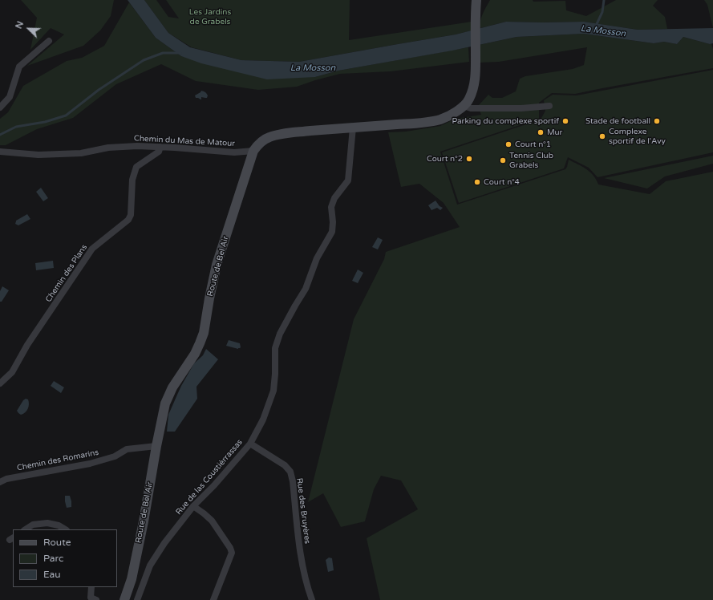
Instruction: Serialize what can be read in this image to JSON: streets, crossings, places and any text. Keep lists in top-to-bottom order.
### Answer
{
  "streets": {
    "street": [
      "Chemin du Mas de Matour",
      "Route de Bel Air",
      "Chemin des Plans",
      "Chemin des Romarins",
      "Rue de las Coustièrrassas",
      "Rue des Bruyères"
    ]
  },
  "crossings": [
    ["Chemin du Mas de Matour", "Route de Bel Air"],
    ["Chemin du Mas de Matour", "Chemin des Plans"],
    ["Route de Bel Air", "Chemin des Romarins"],
    ["Route de Bel Air", "Rue de las Coustièrrassas"],
    ["Rue de las Coustièrrassas", "Rue des Bruyères"]
  ],
  "water": ["La Mosson"],
  "parks": ["Les Jardins de Grabels"],
  "places": [
    "Parking du complexe sportif",
    "Stade de football",
    "Mur",
    "Complexe sportif de l'Avy",
    "Court n°1",
    "Court n°2",
    "Tennis Club Grabels",
    "Court n°4"
  ],
  "legend": ["Route", "Parc", "Eau"],
  "north": "top left"
}
